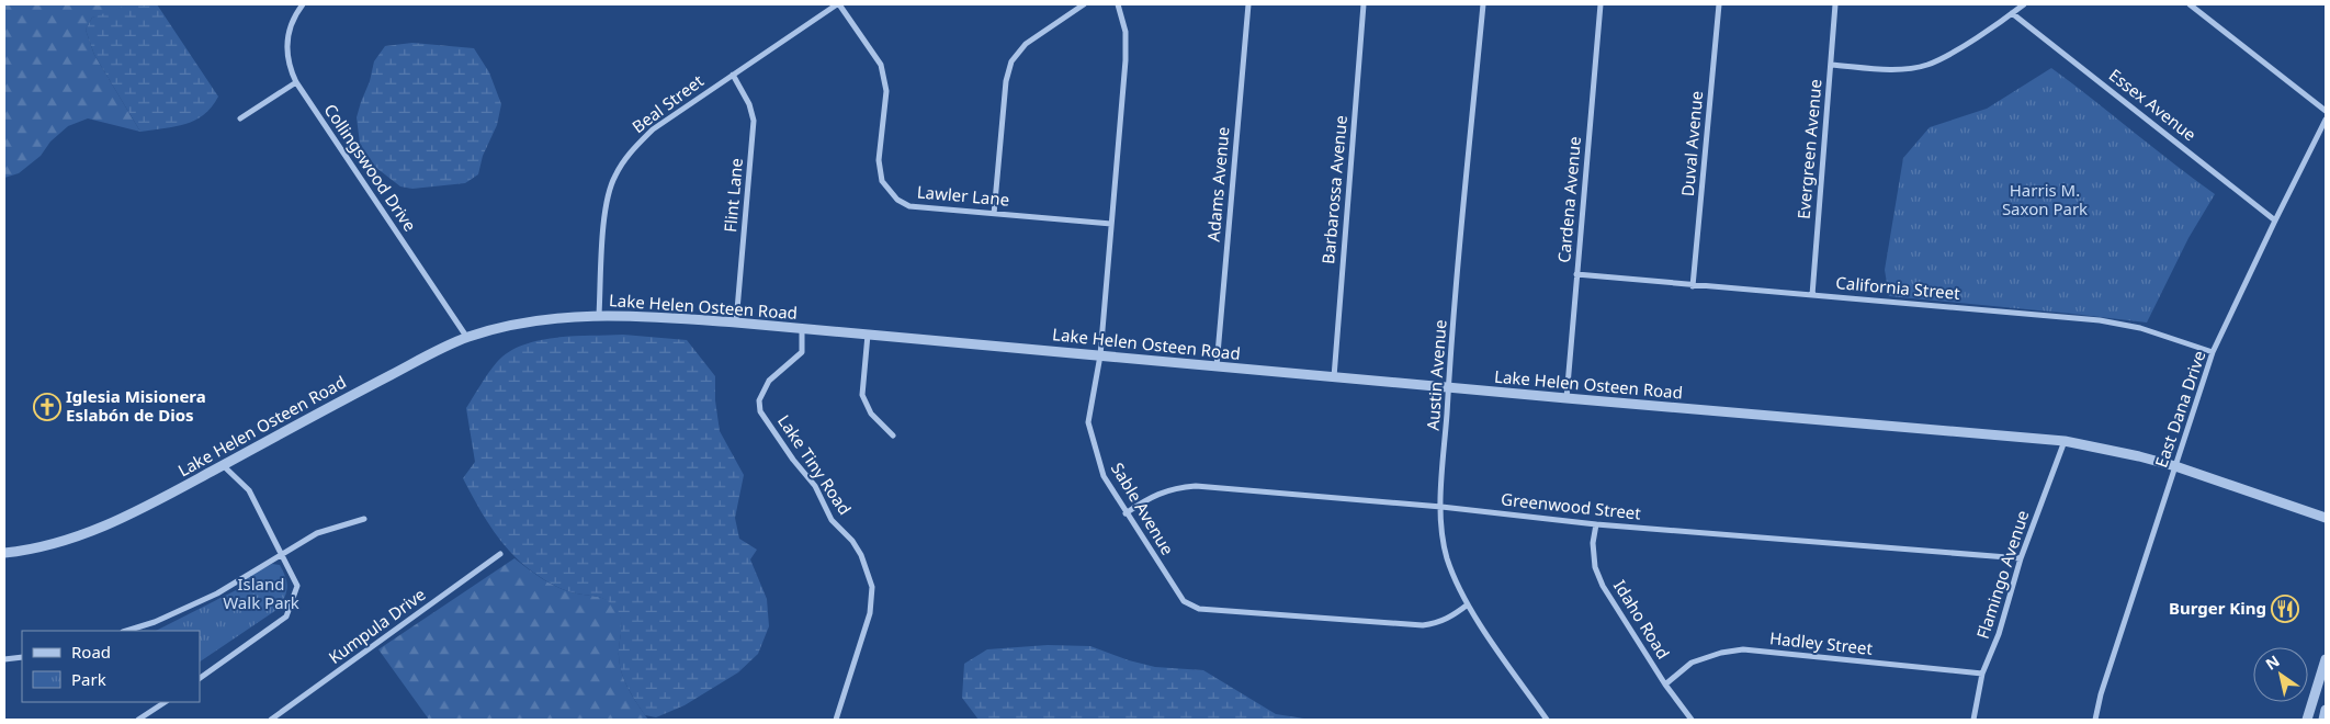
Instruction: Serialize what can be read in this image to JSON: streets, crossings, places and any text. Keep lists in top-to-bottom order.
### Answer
{
  "streets": {
    "street": [
      "Beal Street",
      "Essex Avenue",
      "Duval Avenue",
      "Evergreen Avenue",
      "Collingswood Drive",
      "Adams Avenue",
      "Barbarossa Avenue",
      "Flint Lane",
      "Lawler Lane",
      "Cardena Avenue",
      "California Street",
      "Lake Helen Osteen Road",
      "Austin Avenue",
      "East Dana Drive",
      "Lake Tiny Road",
      "Greenwood Street",
      "Sable Avenue",
      "Flamingo Avenue",
      "Idaho Road",
      "Kumpula Drive",
      "Hadley Street"
    ]
  },
  "crossings": [
    ["Beal Street", "Flint Lane"],
    ["Beal Street", "Lawler Lane"],
    ["Beal Street", "Lake Helen Osteen Road"],
    ["Essex Avenue", "East Dana Drive"],
    ["Duval Avenue", "California Street"],
    ["Evergreen Avenue", "California Street"],
    ["Collingswood Drive", "Lake Helen Osteen Road"],
    ["Adams Avenue", "Lake Helen Osteen Road"],
    ["Barbarossa Avenue", "Lake Helen Osteen Road"],
    ["Flint Lane", "Lake Helen Osteen Road"],
    ["Lawler Lane", "Sable Avenue"],
    ["Cardena Avenue", "California Street"],
    ["Cardena Avenue", "Lake Helen Osteen Road"],
    ["California Street", "East Dana Drive"],
    ["Lake Helen Osteen Road", "Austin Avenue"],
    ["Lake Helen Osteen Road", "East Dana Drive"],
    ["Lake Helen Osteen Road", "Lake Tiny Road"],
    ["Lake Helen Osteen Road", "Sable Avenue"],
    ["Lake Helen Osteen Road", "Flamingo Avenue"],
    ["Austin Avenue", "Greenwood Street"],
    ["Austin Avenue", "Sable Avenue"],
    ["Greenwood Street", "Sable Avenue"],
    ["Greenwood Street", "Flamingo Avenue"],
    ["Greenwood Street", "Idaho Road"],
    ["Flamingo Avenue", "Hadley Street"],
    ["Idaho Road", "Hadley Street"]
  ],
  "parks": ["Harris M. Saxon Park", "Island Walk Park"],
  "places": {
    "church": ["Iglesia Misionera Eslabón de Dios"],
    "restaurant": ["Burger King"]
  },
  "legend": ["Road", "Park"],
  "north": "top left"
}
